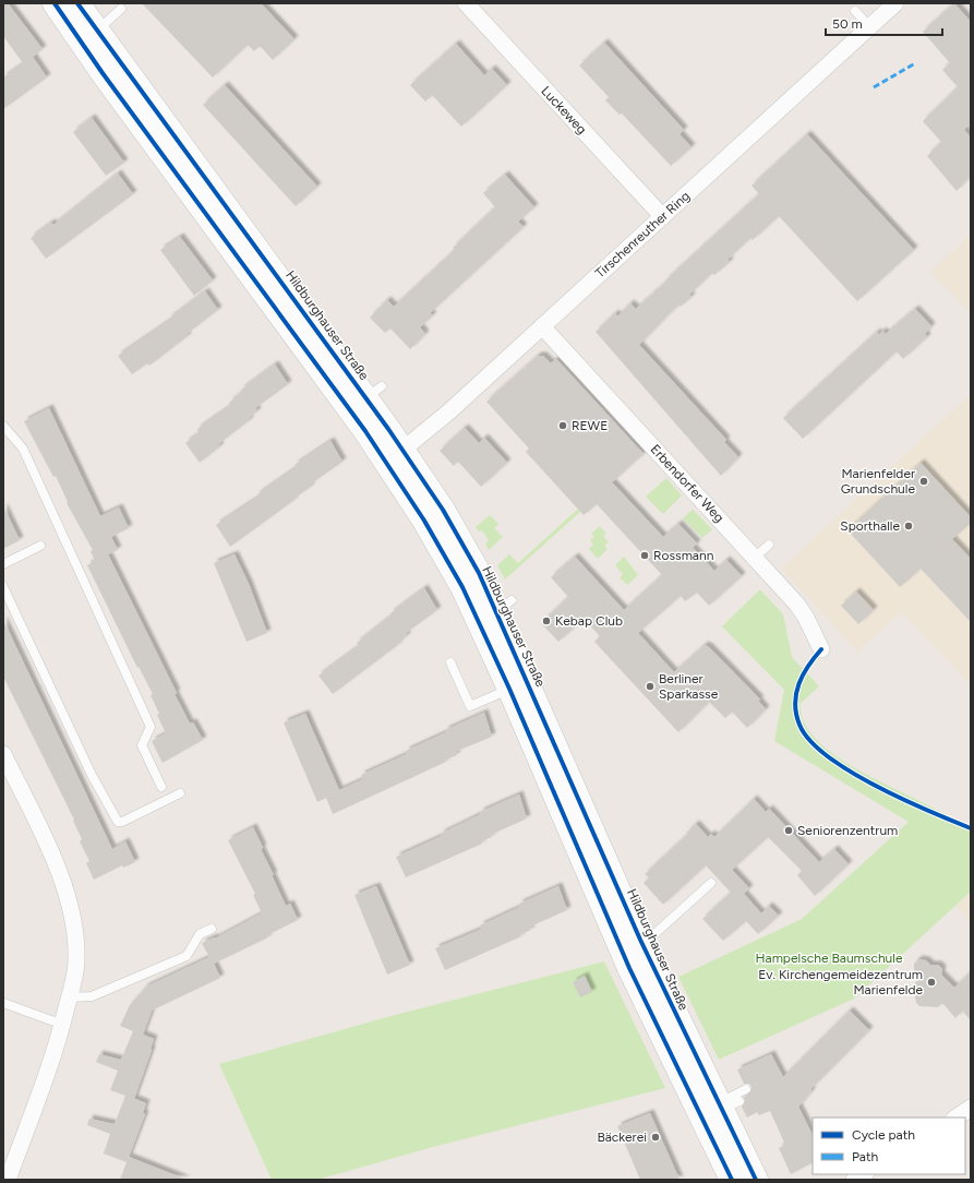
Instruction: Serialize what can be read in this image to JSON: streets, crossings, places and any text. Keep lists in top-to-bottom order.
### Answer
{
  "streets": {
    "main road": ["Hildburghauser Straße"],
    "street": ["Luckeweg", "Tirschenreuther Ring", "Erbendorfer Weg"]
  },
  "crossings": [
    ["Luckeweg", "Tirschenreuther Ring"],
    ["Tirschenreuther Ring", "Hildburghauser Straße"],
    ["Tirschenreuther Ring", "Erbendorfer Weg"]
  ],
  "parks": ["Hampelsche Baumschule"],
  "places": [
    "REWE",
    "Marienfelder Grundschule",
    "Sporthalle",
    "Rossmann",
    "Kebap Club",
    "Berliner Sparkasse",
    "Seniorenzentrum",
    "Ev. Kirchengemeidezentrum Marienfelde",
    "Bäckerei"
  ],
  "legend": ["Cycle path", "Path"],
  "scale_bar": "50 m"
}
